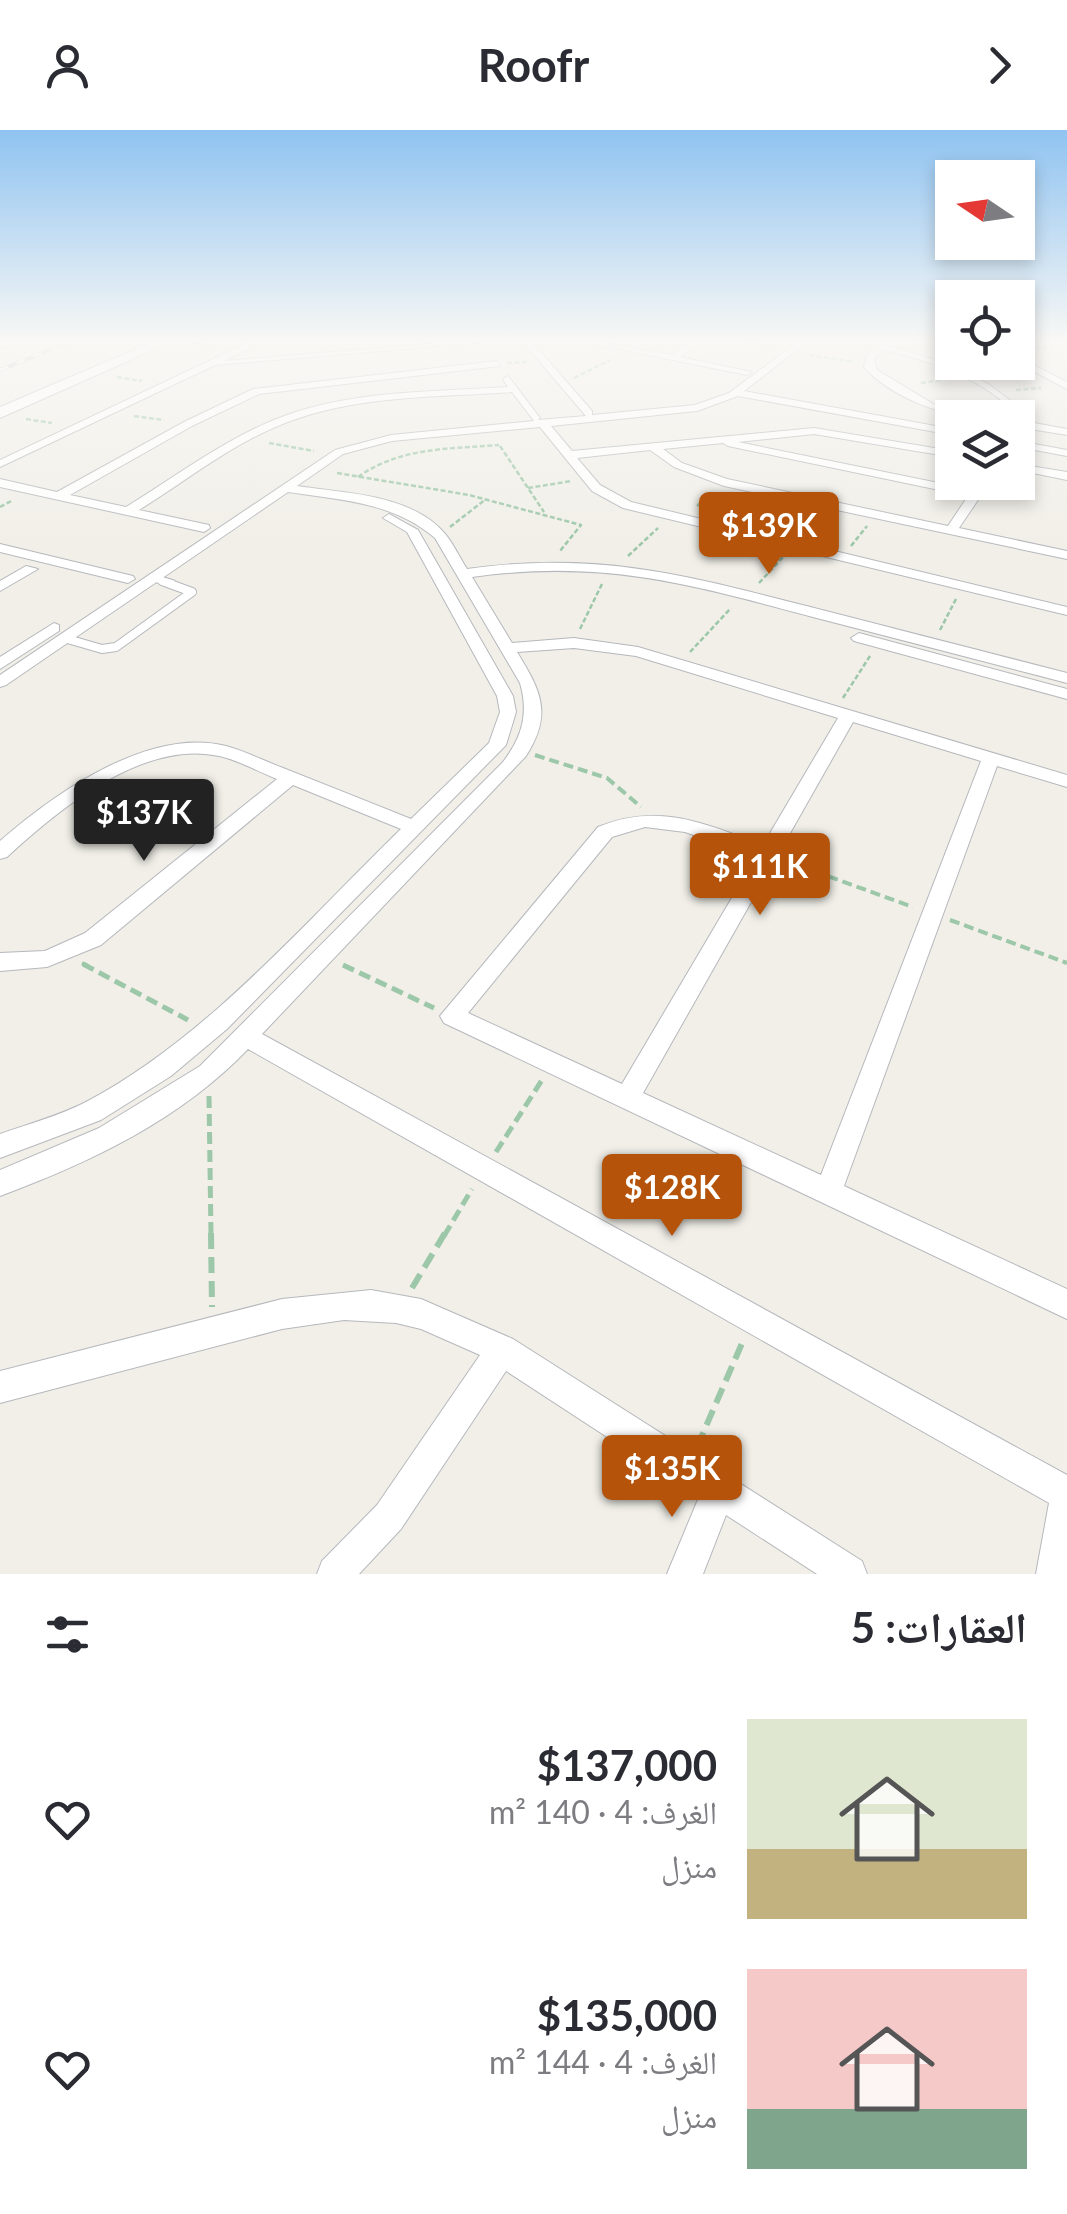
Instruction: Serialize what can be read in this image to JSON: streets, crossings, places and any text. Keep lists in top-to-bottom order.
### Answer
{
  "north": "left",
  "page": {
    "header": "Roofr",
    "price": [
      "$139K",
      "$137K",
      "$111K",
      "$128K",
      "$135K"
    ],
    "heading": "العقارات: 5",
    "list": [
      {
        "name": "$137,000",
        "note": "الغرف: 4 · 140 m² · منزل"
      },
      {
        "name": "$135,000",
        "note": "الغرف: 4 · 144 m² · منزل"
      }
    ]
  }
}
